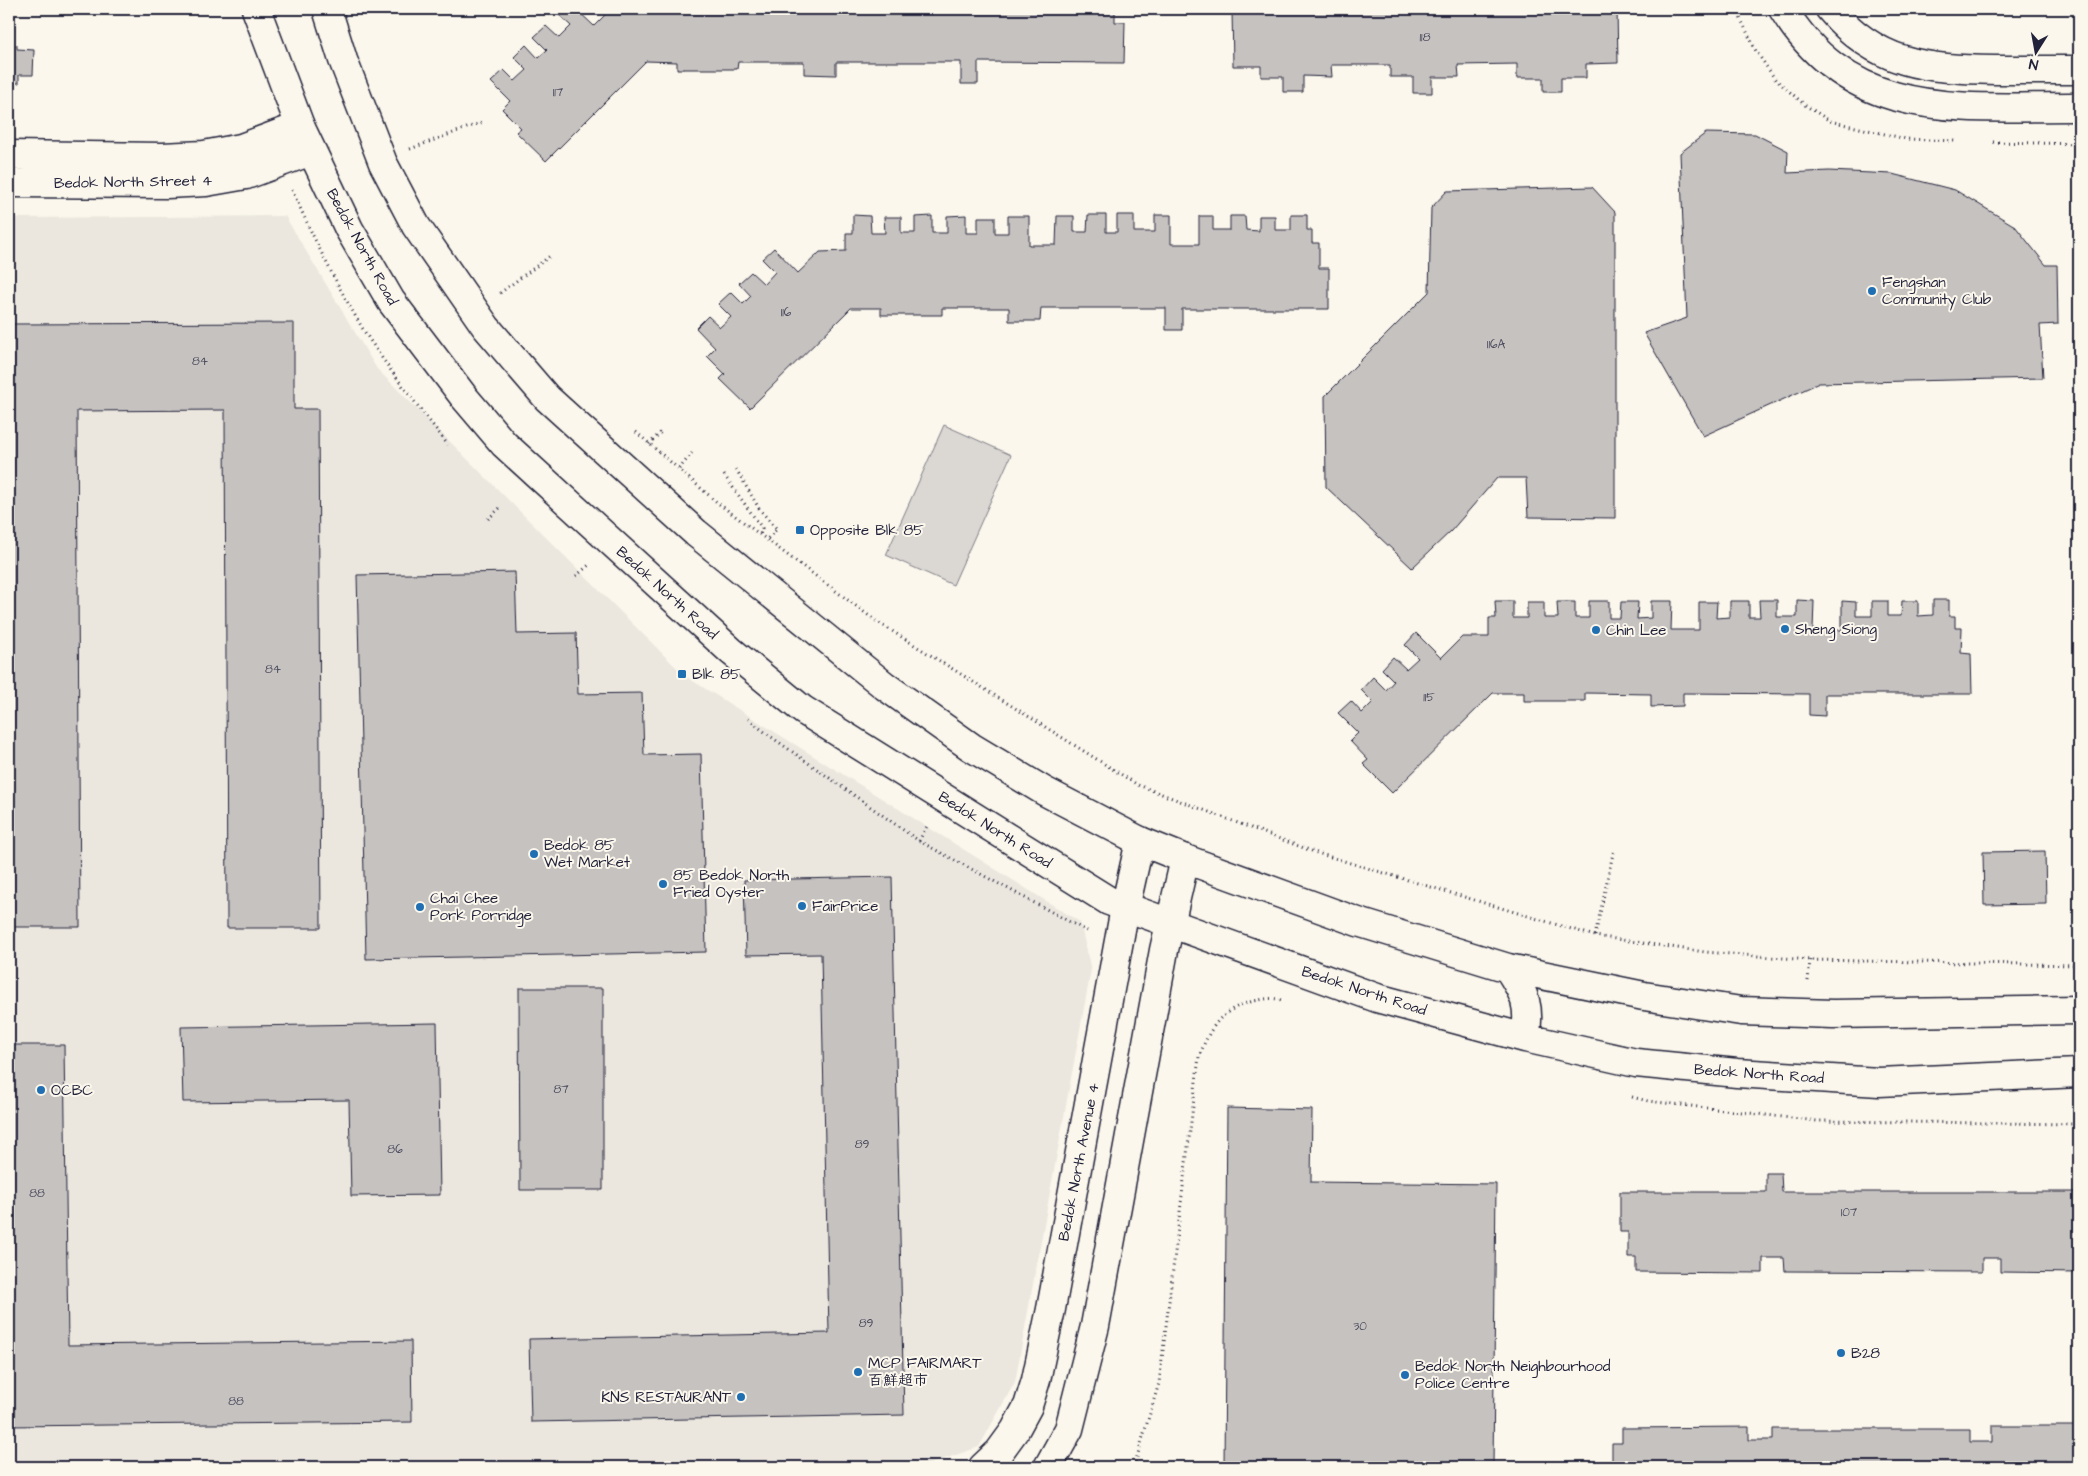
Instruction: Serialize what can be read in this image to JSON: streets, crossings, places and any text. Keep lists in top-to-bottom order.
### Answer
{
  "streets": {
    "main road": ["Bedok North Street 4", "Bedok North Road", "Bedok North Avenue 4"]
  },
  "crossings": [
    ["Bedok North Street 4", "Bedok North Road"],
    ["Bedok North Road", "Bedok North Avenue 4"]
  ],
  "places": {
    "other": [
      "Fengshan Community Club",
      "Sheng Siong",
      "Chin Lee",
      "Bedok 85 Wet Market",
      "85 Bedok North Fried Oyster",
      "FairPrice",
      "Chai Chee Pork Porridge",
      "OCBC",
      "B28",
      "MCP FAIRMART 百鮮超市",
      "Bedok North Neighbourhood Police Centre",
      "KNS RESTAURANT"
    ],
    "transit": ["Opposite Blk 85", "Blk 85"]
  },
  "house_numbers": [
    "118",
    "117",
    "116",
    "116A",
    "84",
    "84",
    "115",
    "87",
    "89",
    "86",
    "88",
    "107",
    "89",
    "30",
    "88"
  ],
  "north": "bottom"
}
